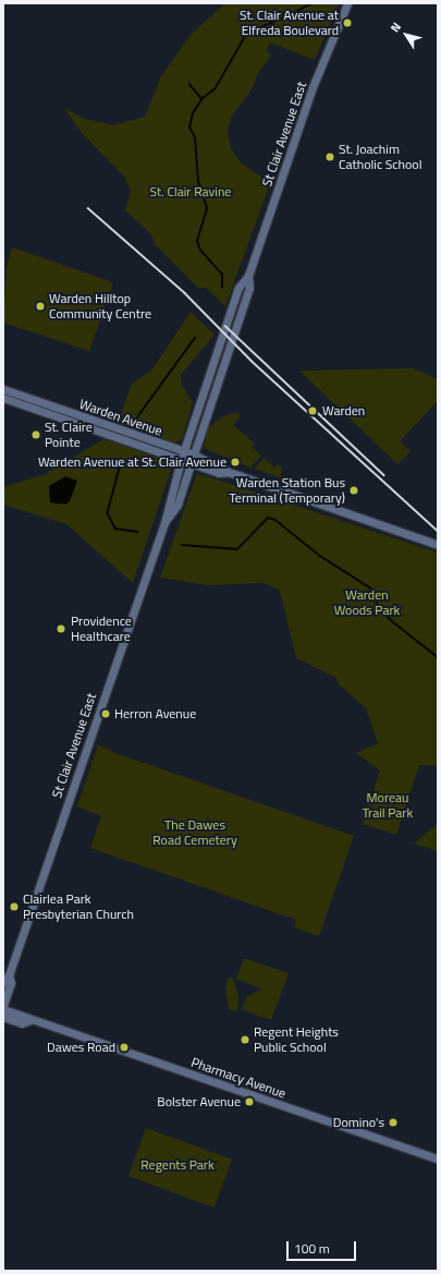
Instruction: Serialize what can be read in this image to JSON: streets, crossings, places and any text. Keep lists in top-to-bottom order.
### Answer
{
  "streets": {
    "main road": ["St Clair Avenue East", "Warden Avenue", "Pharmacy Avenue"]
  },
  "crossings": [
    ["St Clair Avenue East", "Warden Avenue"]
  ],
  "parks": [
    "St. Clair Ravine",
    "Warden Woods Park",
    "Moreau Trail Park",
    "The Dawes Road Cemetery",
    "Regents Park"
  ],
  "places": [
    "St. Clair Avenue at Elfreda Boulevard",
    "St. Joachim Catholic School",
    "Warden Hilltop Community Centre",
    "Warden",
    "St. Claire Pointe",
    "Warden Avenue at St. Clair Avenue",
    "Warden Station Bus Terminal (Temporary)",
    "Providence Healthcare",
    "Herron Avenue",
    "Clairlea Park Presbyterian Church",
    "Regent Heights Public School",
    "Dawes Road",
    "Bolster Avenue",
    "Domino's"
  ],
  "scale_bar": "100 m",
  "north": "top left"
}
